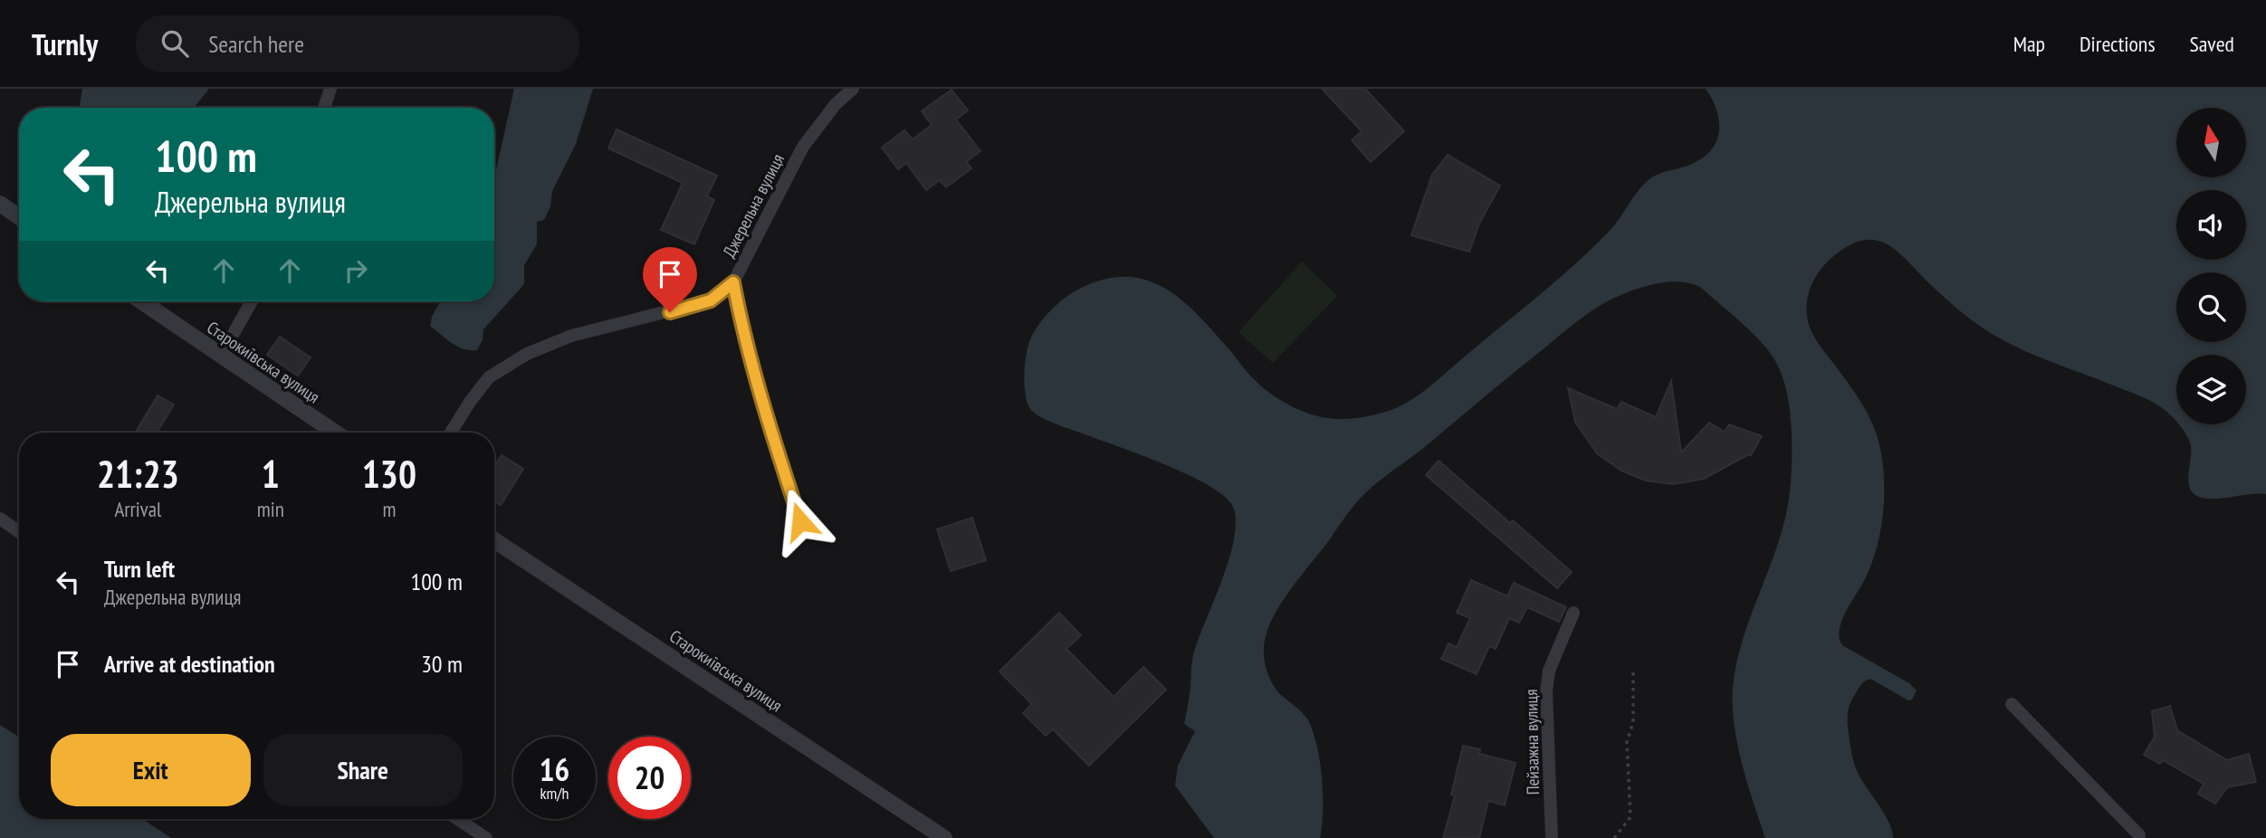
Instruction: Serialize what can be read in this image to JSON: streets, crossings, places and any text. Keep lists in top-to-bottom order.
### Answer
{
  "streets": {
    "street": ["Джерельна вулиця", "Старокиївська вулиця", "Пейзажна вулиця"]
  },
  "north": "top",
  "page": {
    "header": "Turnly",
    "search": "Search here",
    "nav": ["Map", "Directions", "Saved"],
    "turn": ["100 m", "Джерельна вулиця"],
    "eta": [
      "21:23",
      "Arrival",
      "1",
      "min",
      "130",
      "m"
    ],
    "list": [
      {
        "name": "Turn left",
        "note": "Джерельна вулиця",
        "value": "100 m"
      },
      {
        "name": "Arrive at destination",
        "value": "30 m"
      }
    ],
    "buttons": ["Exit", "Share"],
    "speed": "16 km/h",
    "limit": "20"
  }
}
